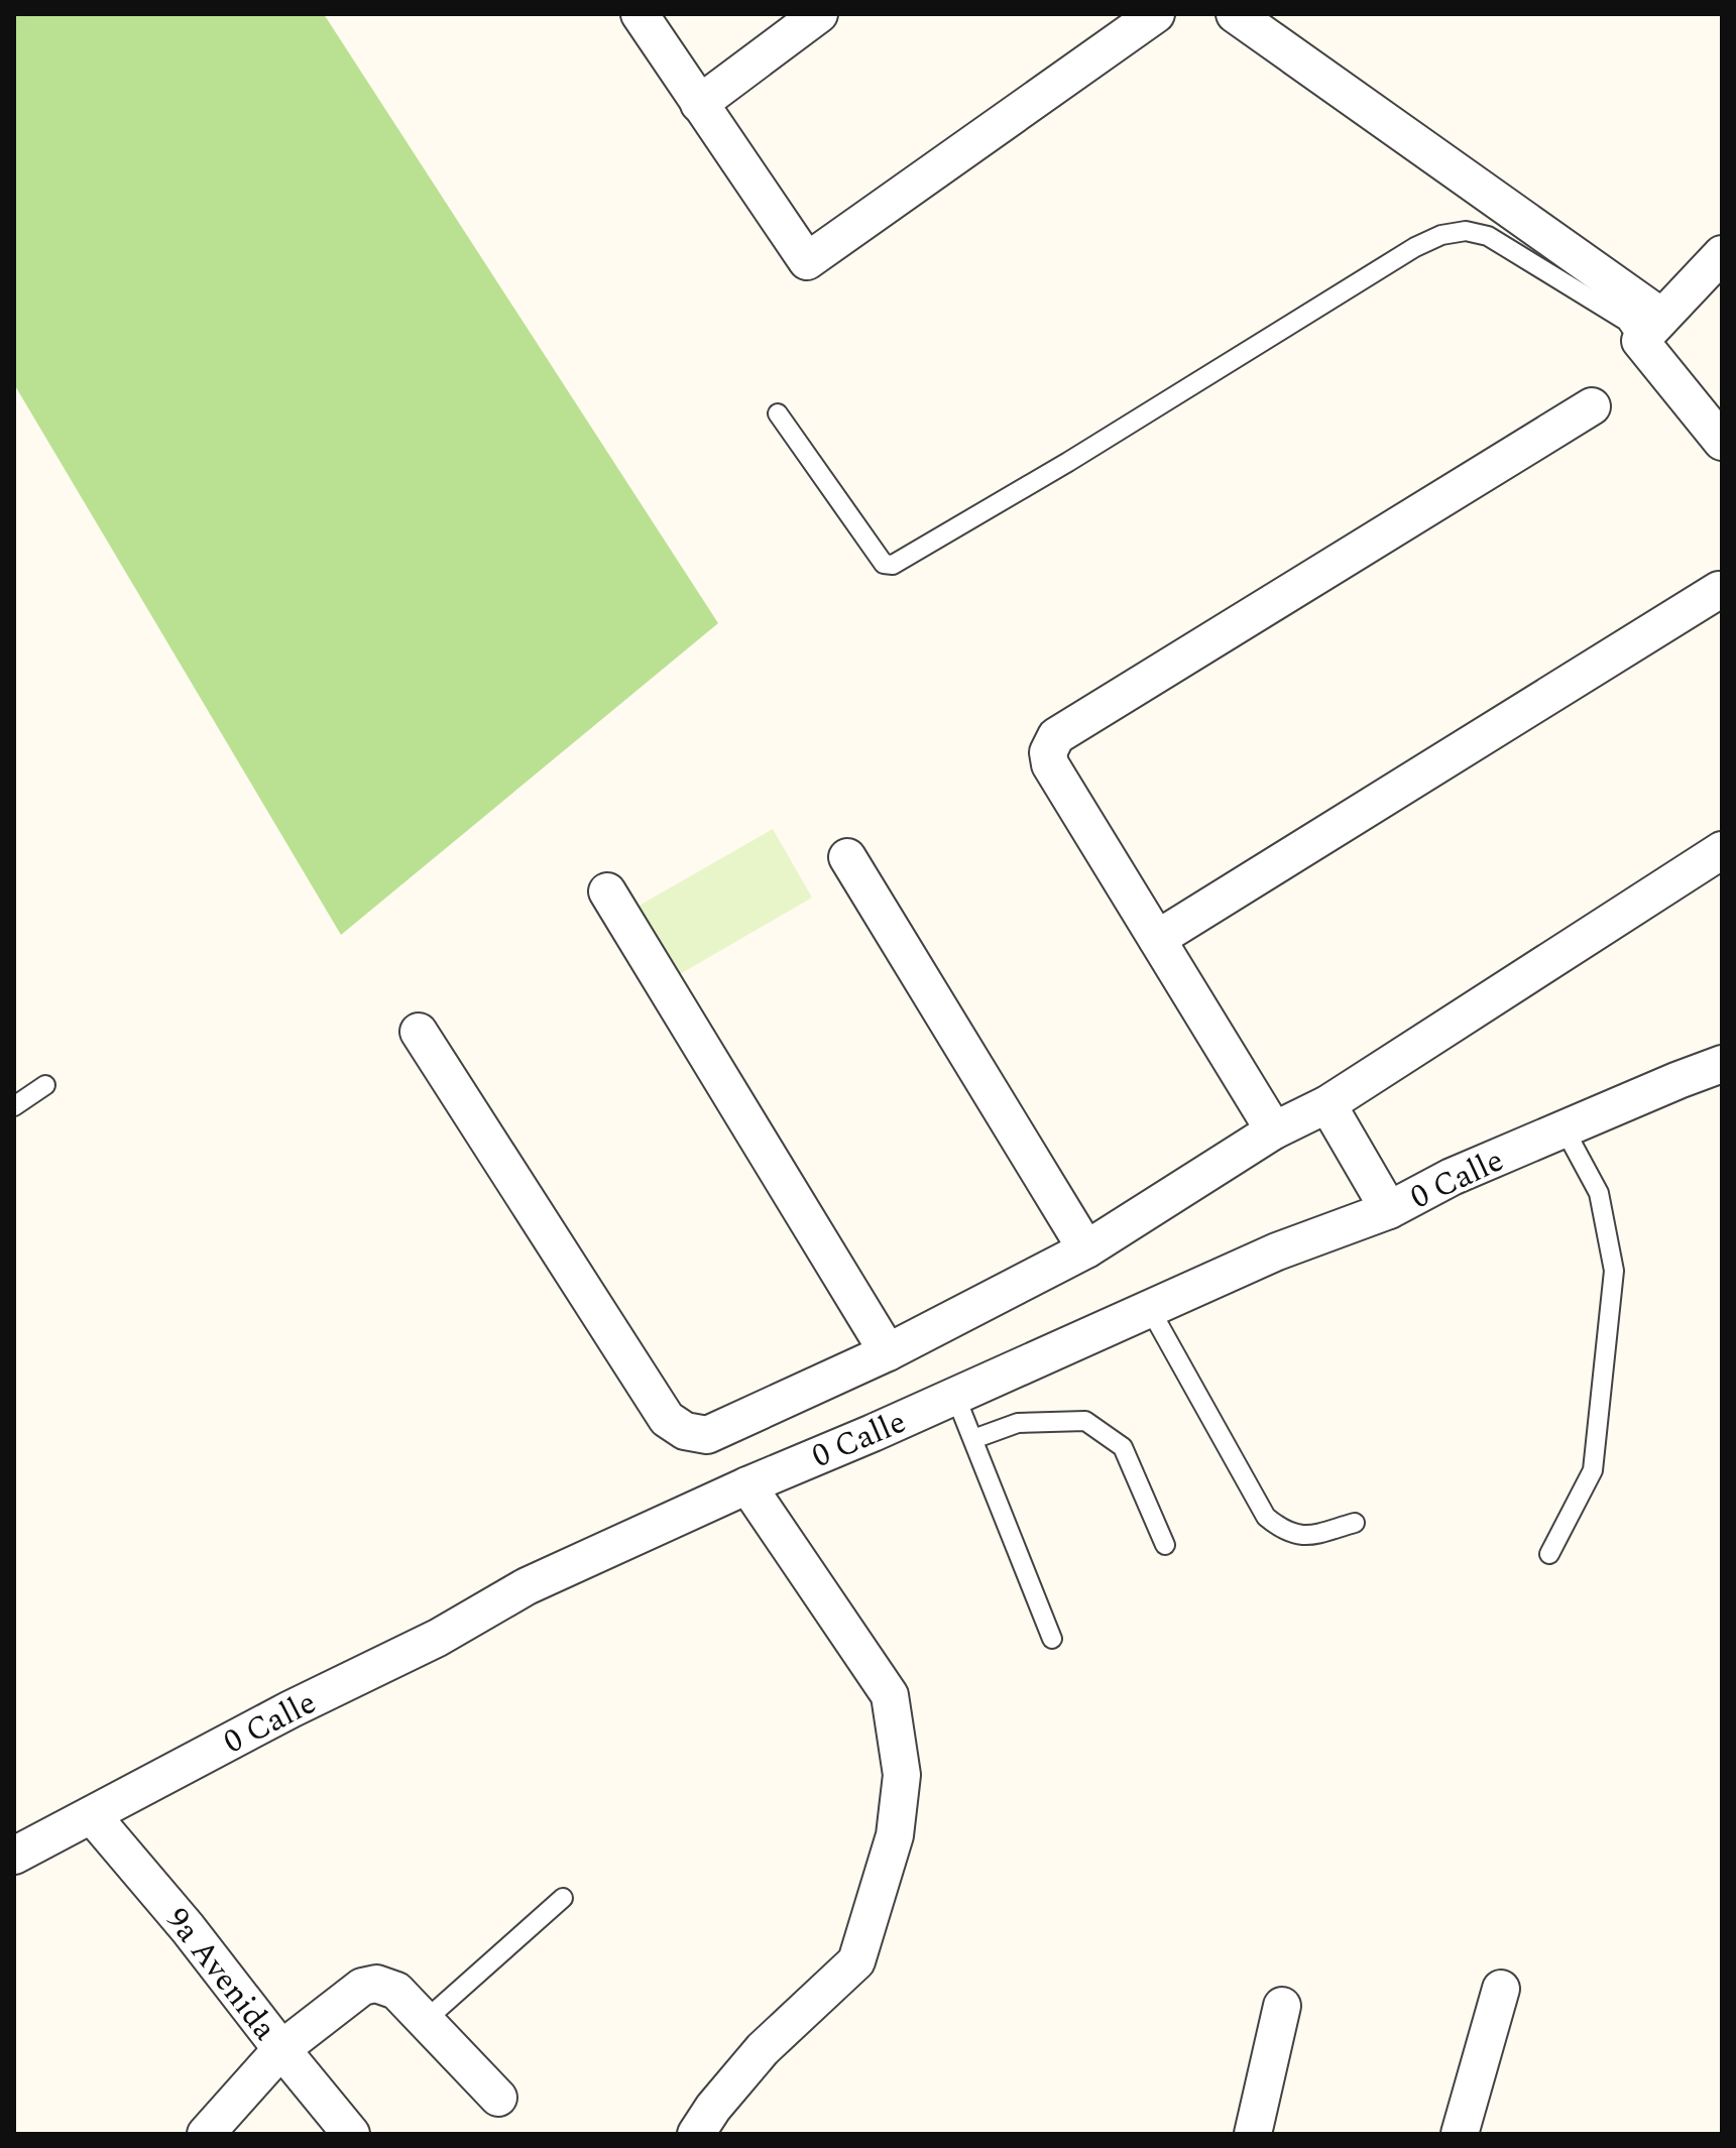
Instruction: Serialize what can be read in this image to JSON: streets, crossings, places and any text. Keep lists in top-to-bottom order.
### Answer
{
  "streets": {
    "street": ["0 Calle", "9a Avenida"]
  },
  "crossings": [
    ["0 Calle", "9a Avenida"]
  ]
}
